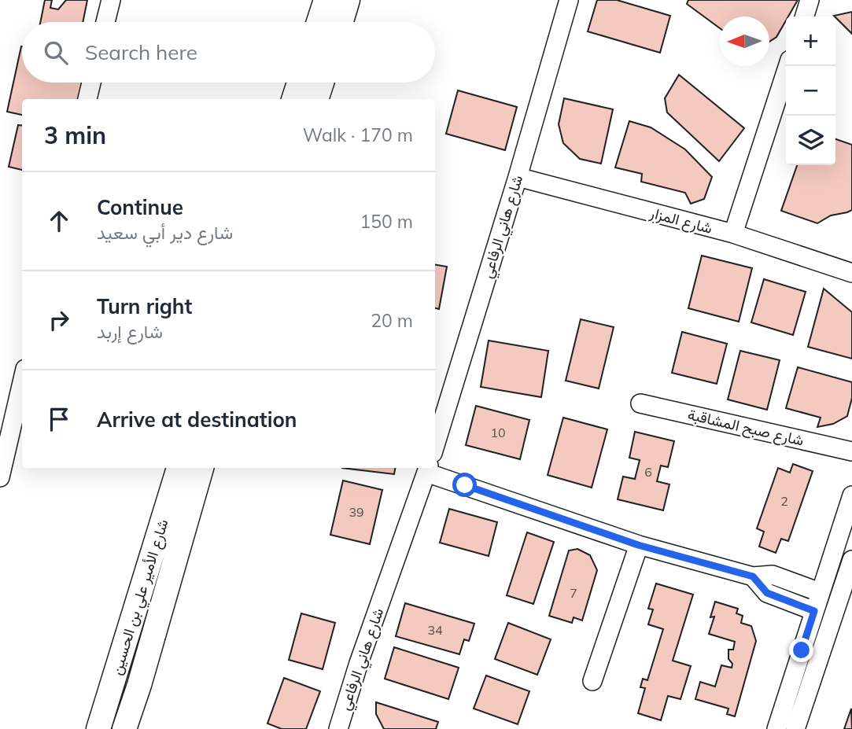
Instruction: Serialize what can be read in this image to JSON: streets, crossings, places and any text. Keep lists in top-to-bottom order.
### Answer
{
  "streets": {
    "main road": ["شارع الأمير علي بن الحسين"],
    "street": ["شارع المزار", "شارع هاني الرفاعي", "شارع صبح المشاقبة"]
  },
  "crossings": [
    ["شارع المزار", "شارع هاني الرفاعي"]
  ],
  "house_numbers": [
    "10",
    "6",
    "2",
    "39",
    "7",
    "34"
  ],
  "north": "left",
  "page": {
    "map_buttons": ["+", "−"],
    "search": "Search here",
    "heading": ["3 min", "Walk · 170 m"],
    "list": [
      ["Continue", "شارع دير أبي سعيد", "150 m"],
      ["Turn right", "شارع إربد", "20 m"],
      "Arrive at destination"
    ]
  }
}
